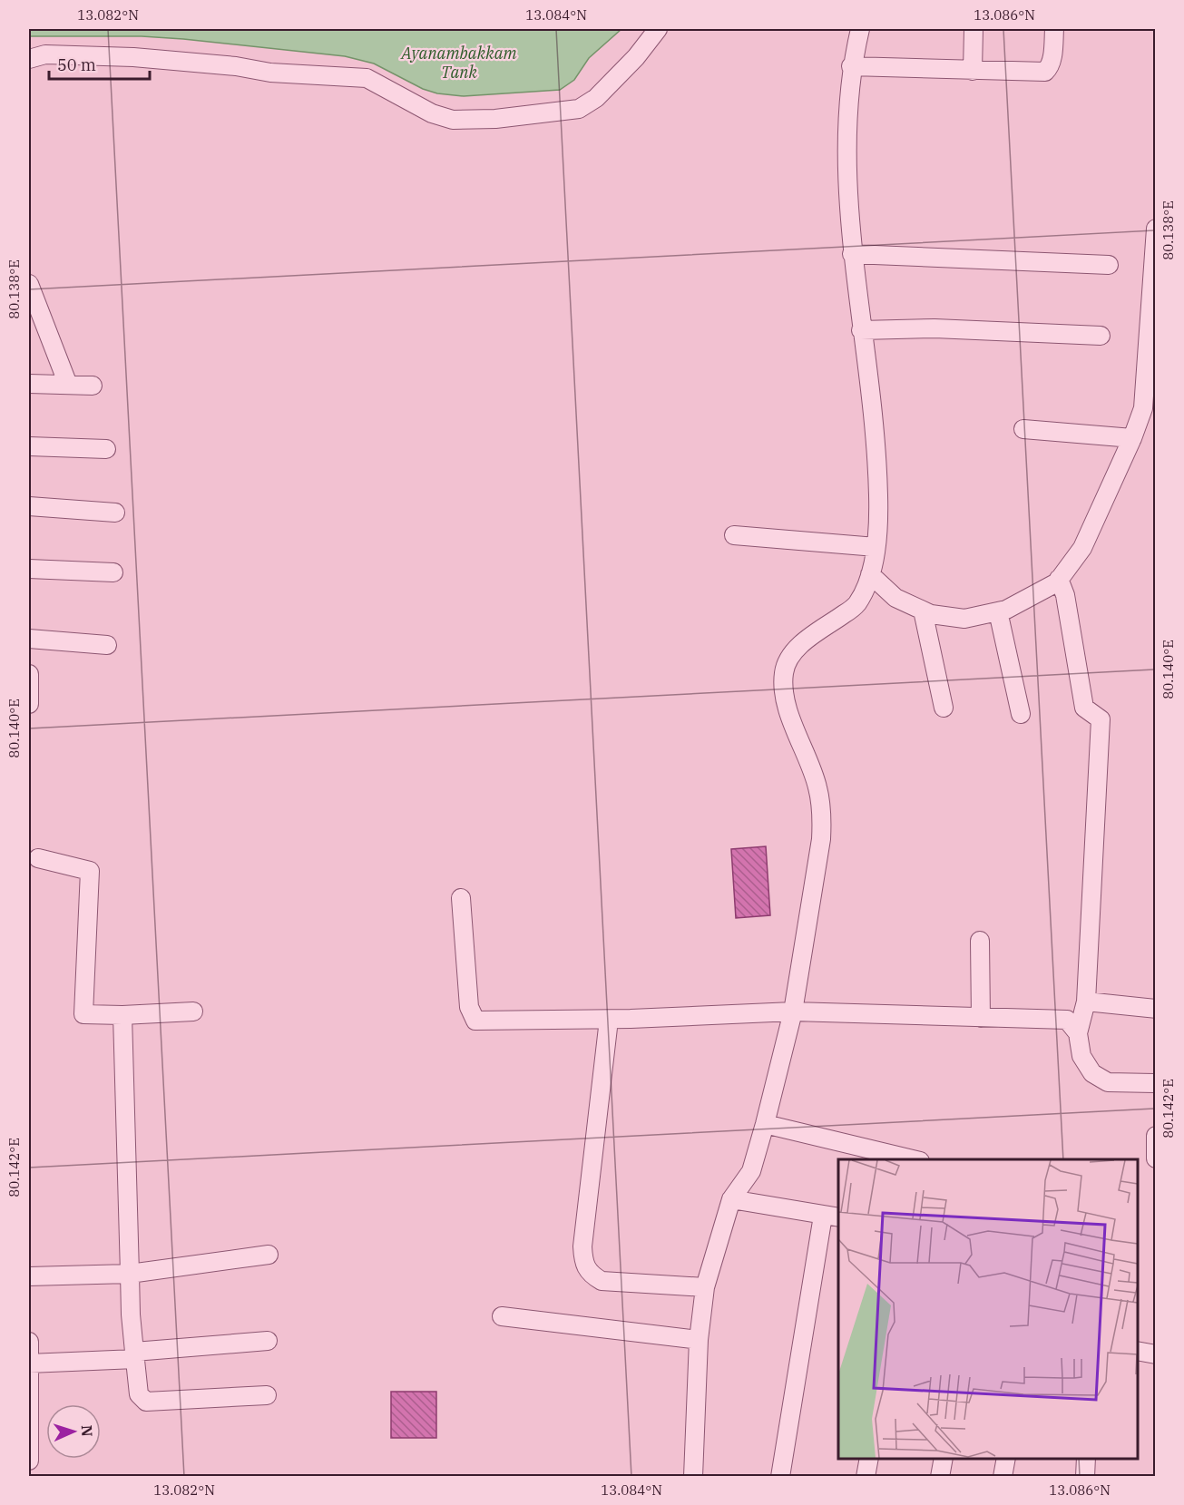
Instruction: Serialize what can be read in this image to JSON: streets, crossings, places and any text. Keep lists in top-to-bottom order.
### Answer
{
  "water": ["Ayanambakkam Tank"],
  "scale_bar": "50 m",
  "north": "right",
  "coordinates": [
    "13.082°N",
    "13.084°N",
    "13.086°N",
    "80.138°E",
    "80.140°E",
    "80.142°E"
  ]
}
